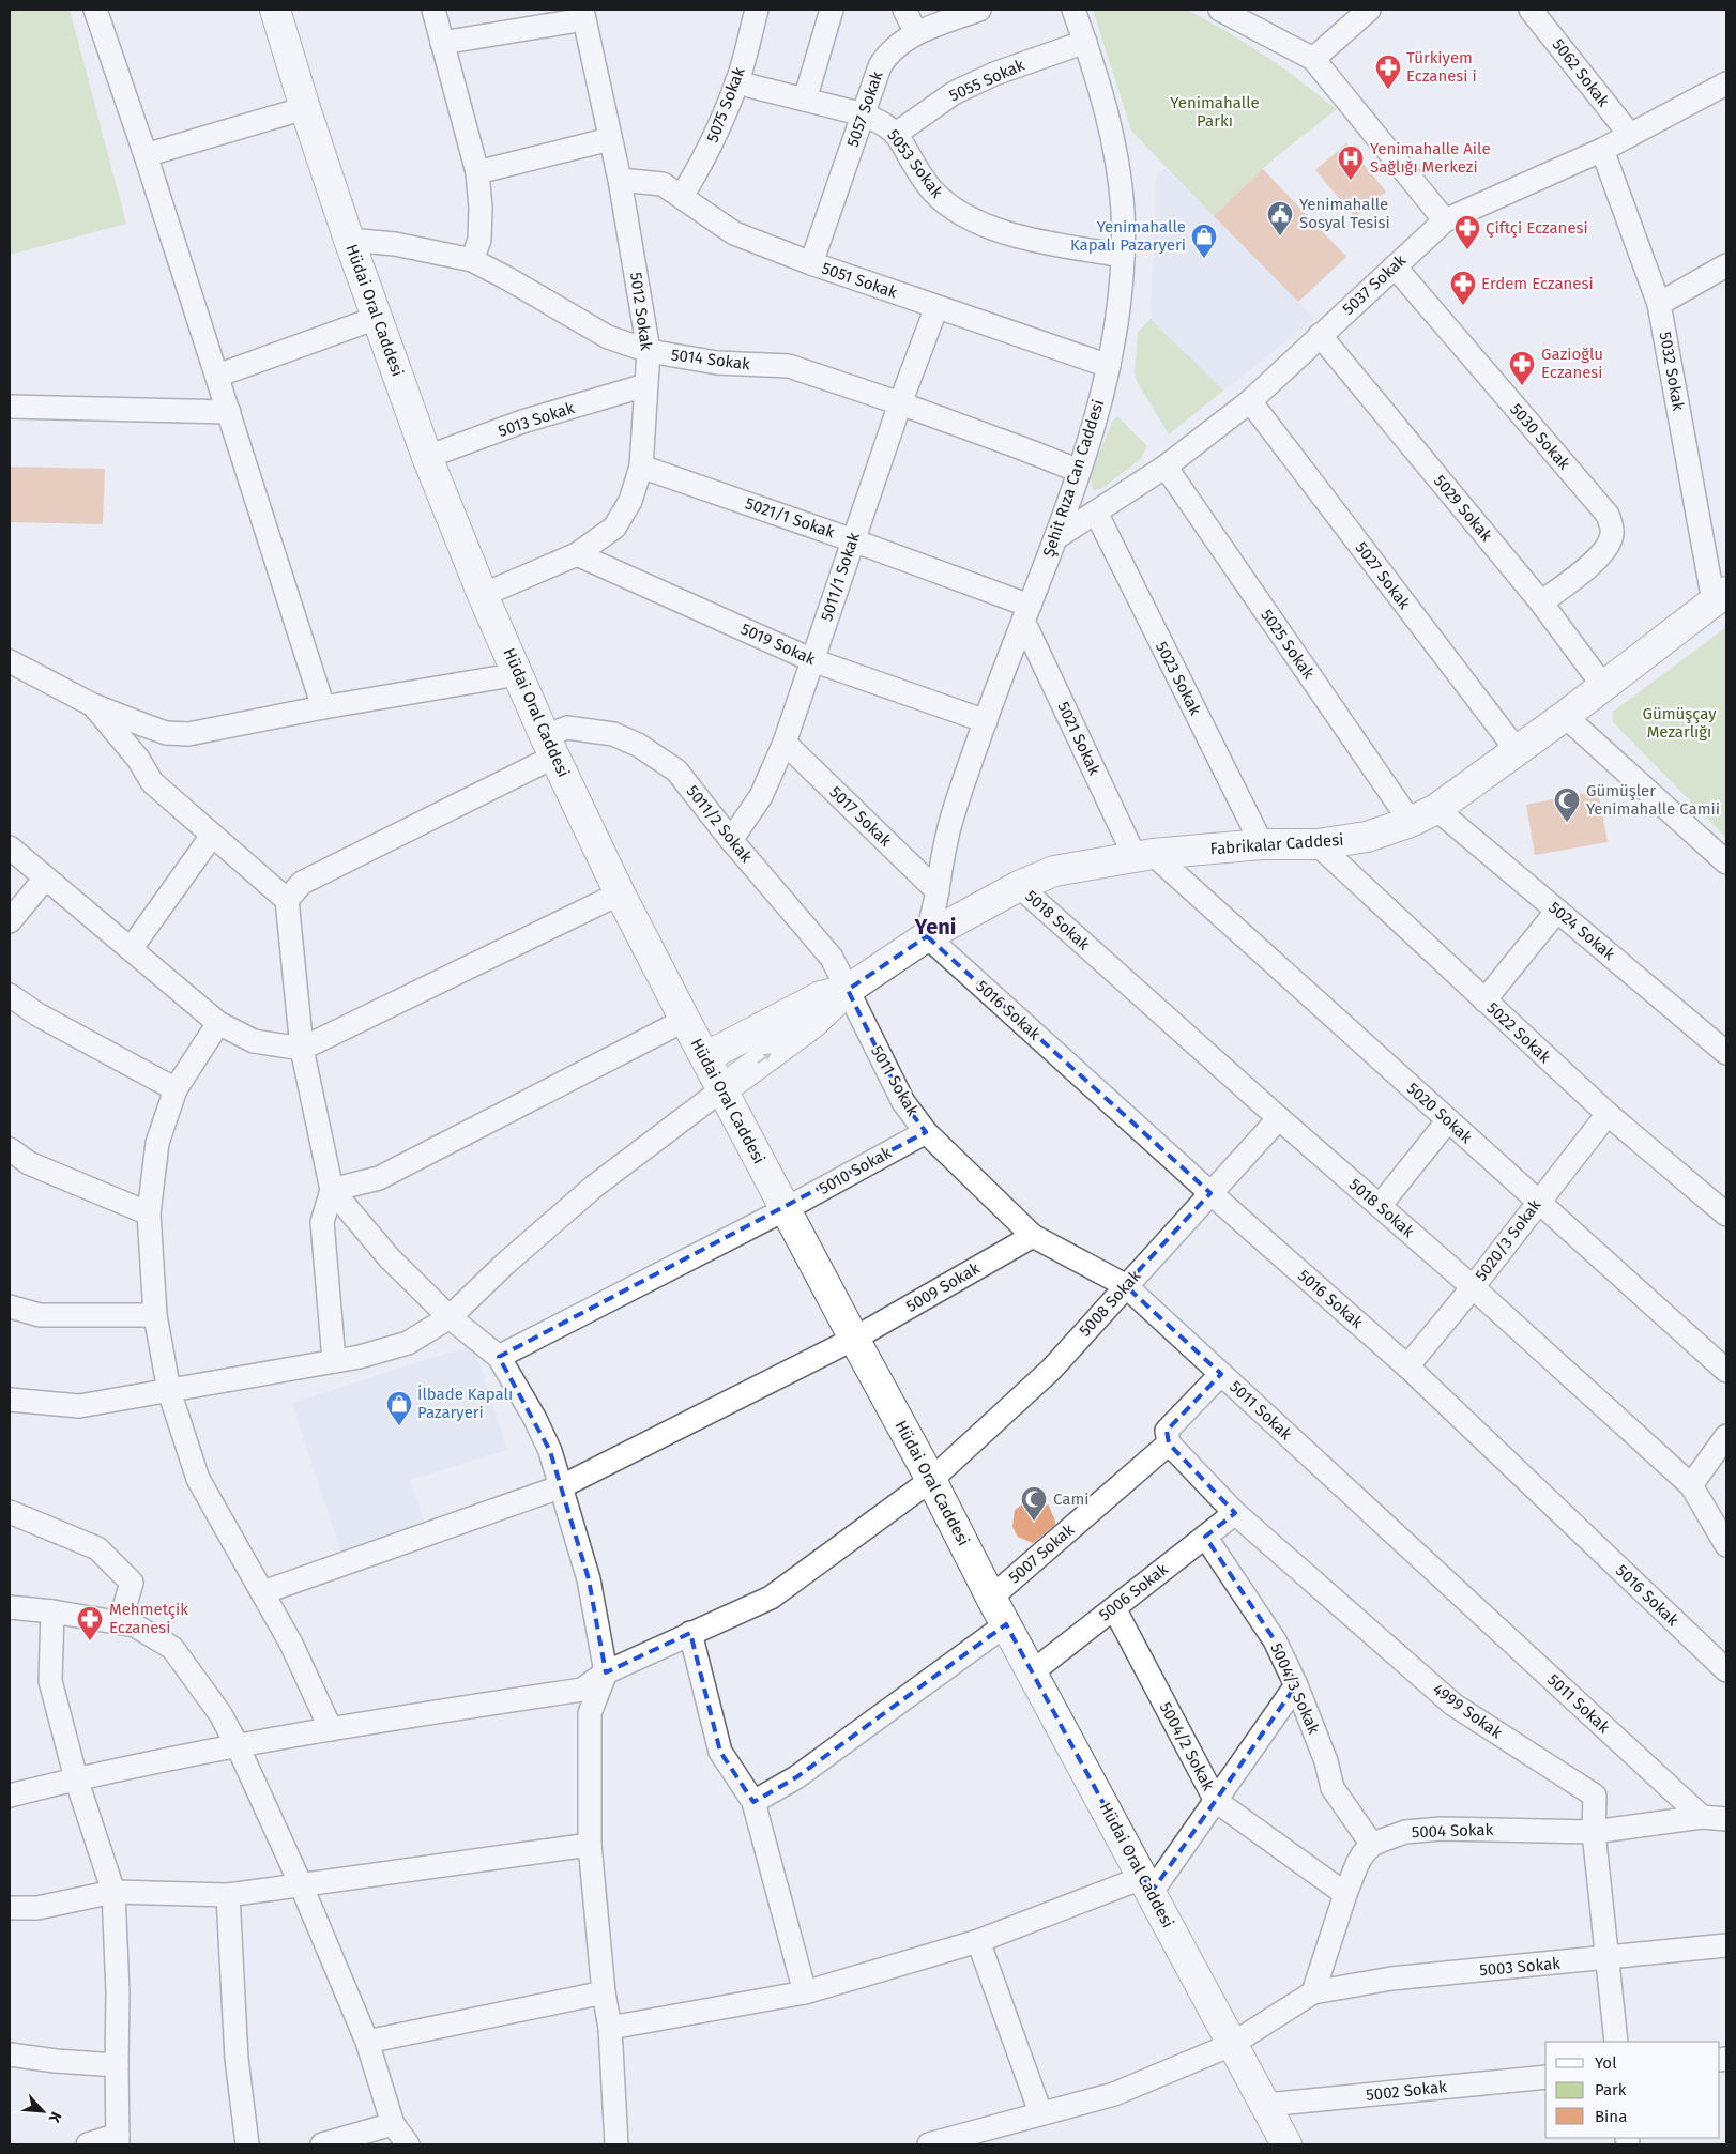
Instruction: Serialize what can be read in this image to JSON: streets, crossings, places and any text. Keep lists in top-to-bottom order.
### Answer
{
  "streets": {
    "street": [
      "5062 Sokak",
      "5055 Sokak",
      "5075 Sokak",
      "5057 Sokak",
      "5053 Sokak",
      "5051 Sokak",
      "5037 Sokak",
      "Hüdai Oral Caddesi",
      "5012 Sokak",
      "5014 Sokak",
      "5032 Sokak",
      "5013 Sokak",
      "5030 Sokak",
      "Şehit Rıza Can Caddesi",
      "5029 Sokak",
      "5021/1 Sokak",
      "5027 Sokak",
      "5011/1 Sokak",
      "5019 Sokak",
      "5025 Sokak",
      "5023 Sokak",
      "5021 Sokak",
      "5017 Sokak",
      "5011/2 Sokak",
      "Fabrikalar Caddesi",
      "5018 Sokak",
      "5024 Sokak",
      "5016 Sokak",
      "5022 Sokak",
      "5011 Sokak",
      "5020 Sokak",
      "5010 Sokak",
      "5020/3 Sokak",
      "5009 Sokak",
      "5008 Sokak",
      "5007 Sokak",
      "5006 Sokak",
      "5004/3 Sokak",
      "4999 Sokak",
      "5004/2 Sokak",
      "5004 Sokak",
      "5003 Sokak",
      "5002 Sokak"
    ]
  },
  "crossings": [
    ["5062 Sokak", "5037 Sokak"],
    ["5055 Sokak", "5053 Sokak"],
    ["5055 Sokak", "Şehit Rıza Can Caddesi"],
    ["5075 Sokak", "5053 Sokak"],
    ["5075 Sokak", "5051 Sokak"],
    ["5057 Sokak", "5053 Sokak"],
    ["5057 Sokak", "5051 Sokak"],
    ["5053 Sokak", "Şehit Rıza Can Caddesi"],
    ["5051 Sokak", "5012 Sokak"],
    ["5051 Sokak", "Şehit Rıza Can Caddesi"],
    ["5051 Sokak", "5011/1 Sokak"],
    ["5037 Sokak", "5032 Sokak"],
    ["5037 Sokak", "5030 Sokak"],
    ["5037 Sokak", "Şehit Rıza Can Caddesi"],
    ["5037 Sokak", "5029 Sokak"],
    ["5037 Sokak", "5027 Sokak"],
    ["5037 Sokak", "5025 Sokak"],
    ["5037 Sokak", "5023 Sokak"],
    ["Hüdai Oral Caddesi", "5012 Sokak"],
    ["Hüdai Oral Caddesi", "5014 Sokak"],
    ["Hüdai Oral Caddesi", "5013 Sokak"],
    ["Hüdai Oral Caddesi", "5011/2 Sokak"],
    ["Hüdai Oral Caddesi", "Fabrikalar Caddesi"],
    ["Hüdai Oral Caddesi", "5010 Sokak"],
    ["Hüdai Oral Caddesi", "5009 Sokak"],
    ["Hüdai Oral Caddesi", "5008 Sokak"],
    ["Hüdai Oral Caddesi", "5007 Sokak"],
    ["Hüdai Oral Caddesi", "5006 Sokak"],
    ["Hüdai Oral Caddesi", "5002 Sokak"],
    ["5012 Sokak", "5014 Sokak"],
    ["5012 Sokak", "5013 Sokak"],
    ["5012 Sokak", "5021/1 Sokak"],
    ["5012 Sokak", "5019 Sokak"],
    ["5014 Sokak", "Şehit Rıza Can Caddesi"],
    ["5014 Sokak", "5011/1 Sokak"],
    ["5032 Sokak", "Fabrikalar Caddesi"],
    ["5030 Sokak", "5029 Sokak"],
    ["Şehit Rıza Can Caddesi", "5021/1 Sokak"],
    ["Şehit Rıza Can Caddesi", "5019 Sokak"],
    ["Şehit Rıza Can Caddesi", "5021 Sokak"],
    ["Şehit Rıza Can Caddesi", "5017 Sokak"],
    ["Şehit Rıza Can Caddesi", "Fabrikalar Caddesi"],
    ["Şehit Rıza Can Caddesi", "5016 Sokak"],
    ["5029 Sokak", "Fabrikalar Caddesi"],
    ["5021/1 Sokak", "5011/1 Sokak"],
    ["5021/1 Sokak", "5021 Sokak"],
    ["5027 Sokak", "Fabrikalar Caddesi"],
    ["5011/1 Sokak", "5019 Sokak"],
    ["5011/1 Sokak", "5017 Sokak"],
    ["5011/1 Sokak", "5011/2 Sokak"],
    ["5025 Sokak", "Fabrikalar Caddesi"],
    ["5023 Sokak", "Fabrikalar Caddesi"],
    ["5021 Sokak", "Fabrikalar Caddesi"],
    ["5021 Sokak", "5020 Sokak"],
    ["5011/2 Sokak", "Fabrikalar Caddesi"],
    ["5011/2 Sokak", "5011 Sokak"],
    ["Fabrikalar Caddesi", "5018 Sokak"],
    ["Fabrikalar Caddesi", "5024 Sokak"],
    ["Fabrikalar Caddesi", "5016 Sokak"],
    ["Fabrikalar Caddesi", "5022 Sokak"],
    ["Fabrikalar Caddesi", "5011 Sokak"],
    ["Fabrikalar Caddesi", "5020 Sokak"],
    ["5018 Sokak", "5020/3 Sokak"],
    ["5018 Sokak", "5008 Sokak"],
    ["5016 Sokak", "5020/3 Sokak"],
    ["5016 Sokak", "5008 Sokak"],
    ["5022 Sokak", "5020/3 Sokak"],
    ["5011 Sokak", "5010 Sokak"],
    ["5011 Sokak", "5009 Sokak"],
    ["5011 Sokak", "5008 Sokak"],
    ["5011 Sokak", "5004 Sokak"],
    ["5020 Sokak", "5020/3 Sokak"],
    ["5007 Sokak", "4999 Sokak"],
    ["5006 Sokak", "5004/3 Sokak"],
    ["5006 Sokak", "4999 Sokak"],
    ["5006 Sokak", "5004/2 Sokak"],
    ["5004/3 Sokak", "5004 Sokak"],
    ["4999 Sokak", "5004 Sokak"],
    ["4999 Sokak", "5003 Sokak"]
  ],
  "districts": ["Yeni"],
  "parks": ["Yenimahalle Parkı", "Gümüşçay Mezarlığı"],
  "places": {
    "pharmacy": [
      "Türkiyem Eczanesi i",
      "Çiftçi Eczanesi",
      "Erdem Eczanesi",
      "Gazioğlu Eczanesi",
      "Mehmetçik Eczanesi"
    ],
    "hospital": ["Yenimahalle Aile Sağlığı Merkezi"],
    "public building": ["Yenimahalle Sosyal Tesisi"],
    "shop": ["Yenimahalle Kapalı Pazaryeri", "İlbade Kapalı Pazaryeri"],
    "mosque": ["Gümüşler Yenimahalle Camii", "Cami"]
  },
  "legend": ["Yol", "Park", "Bina"],
  "north": "bottom right"
}
